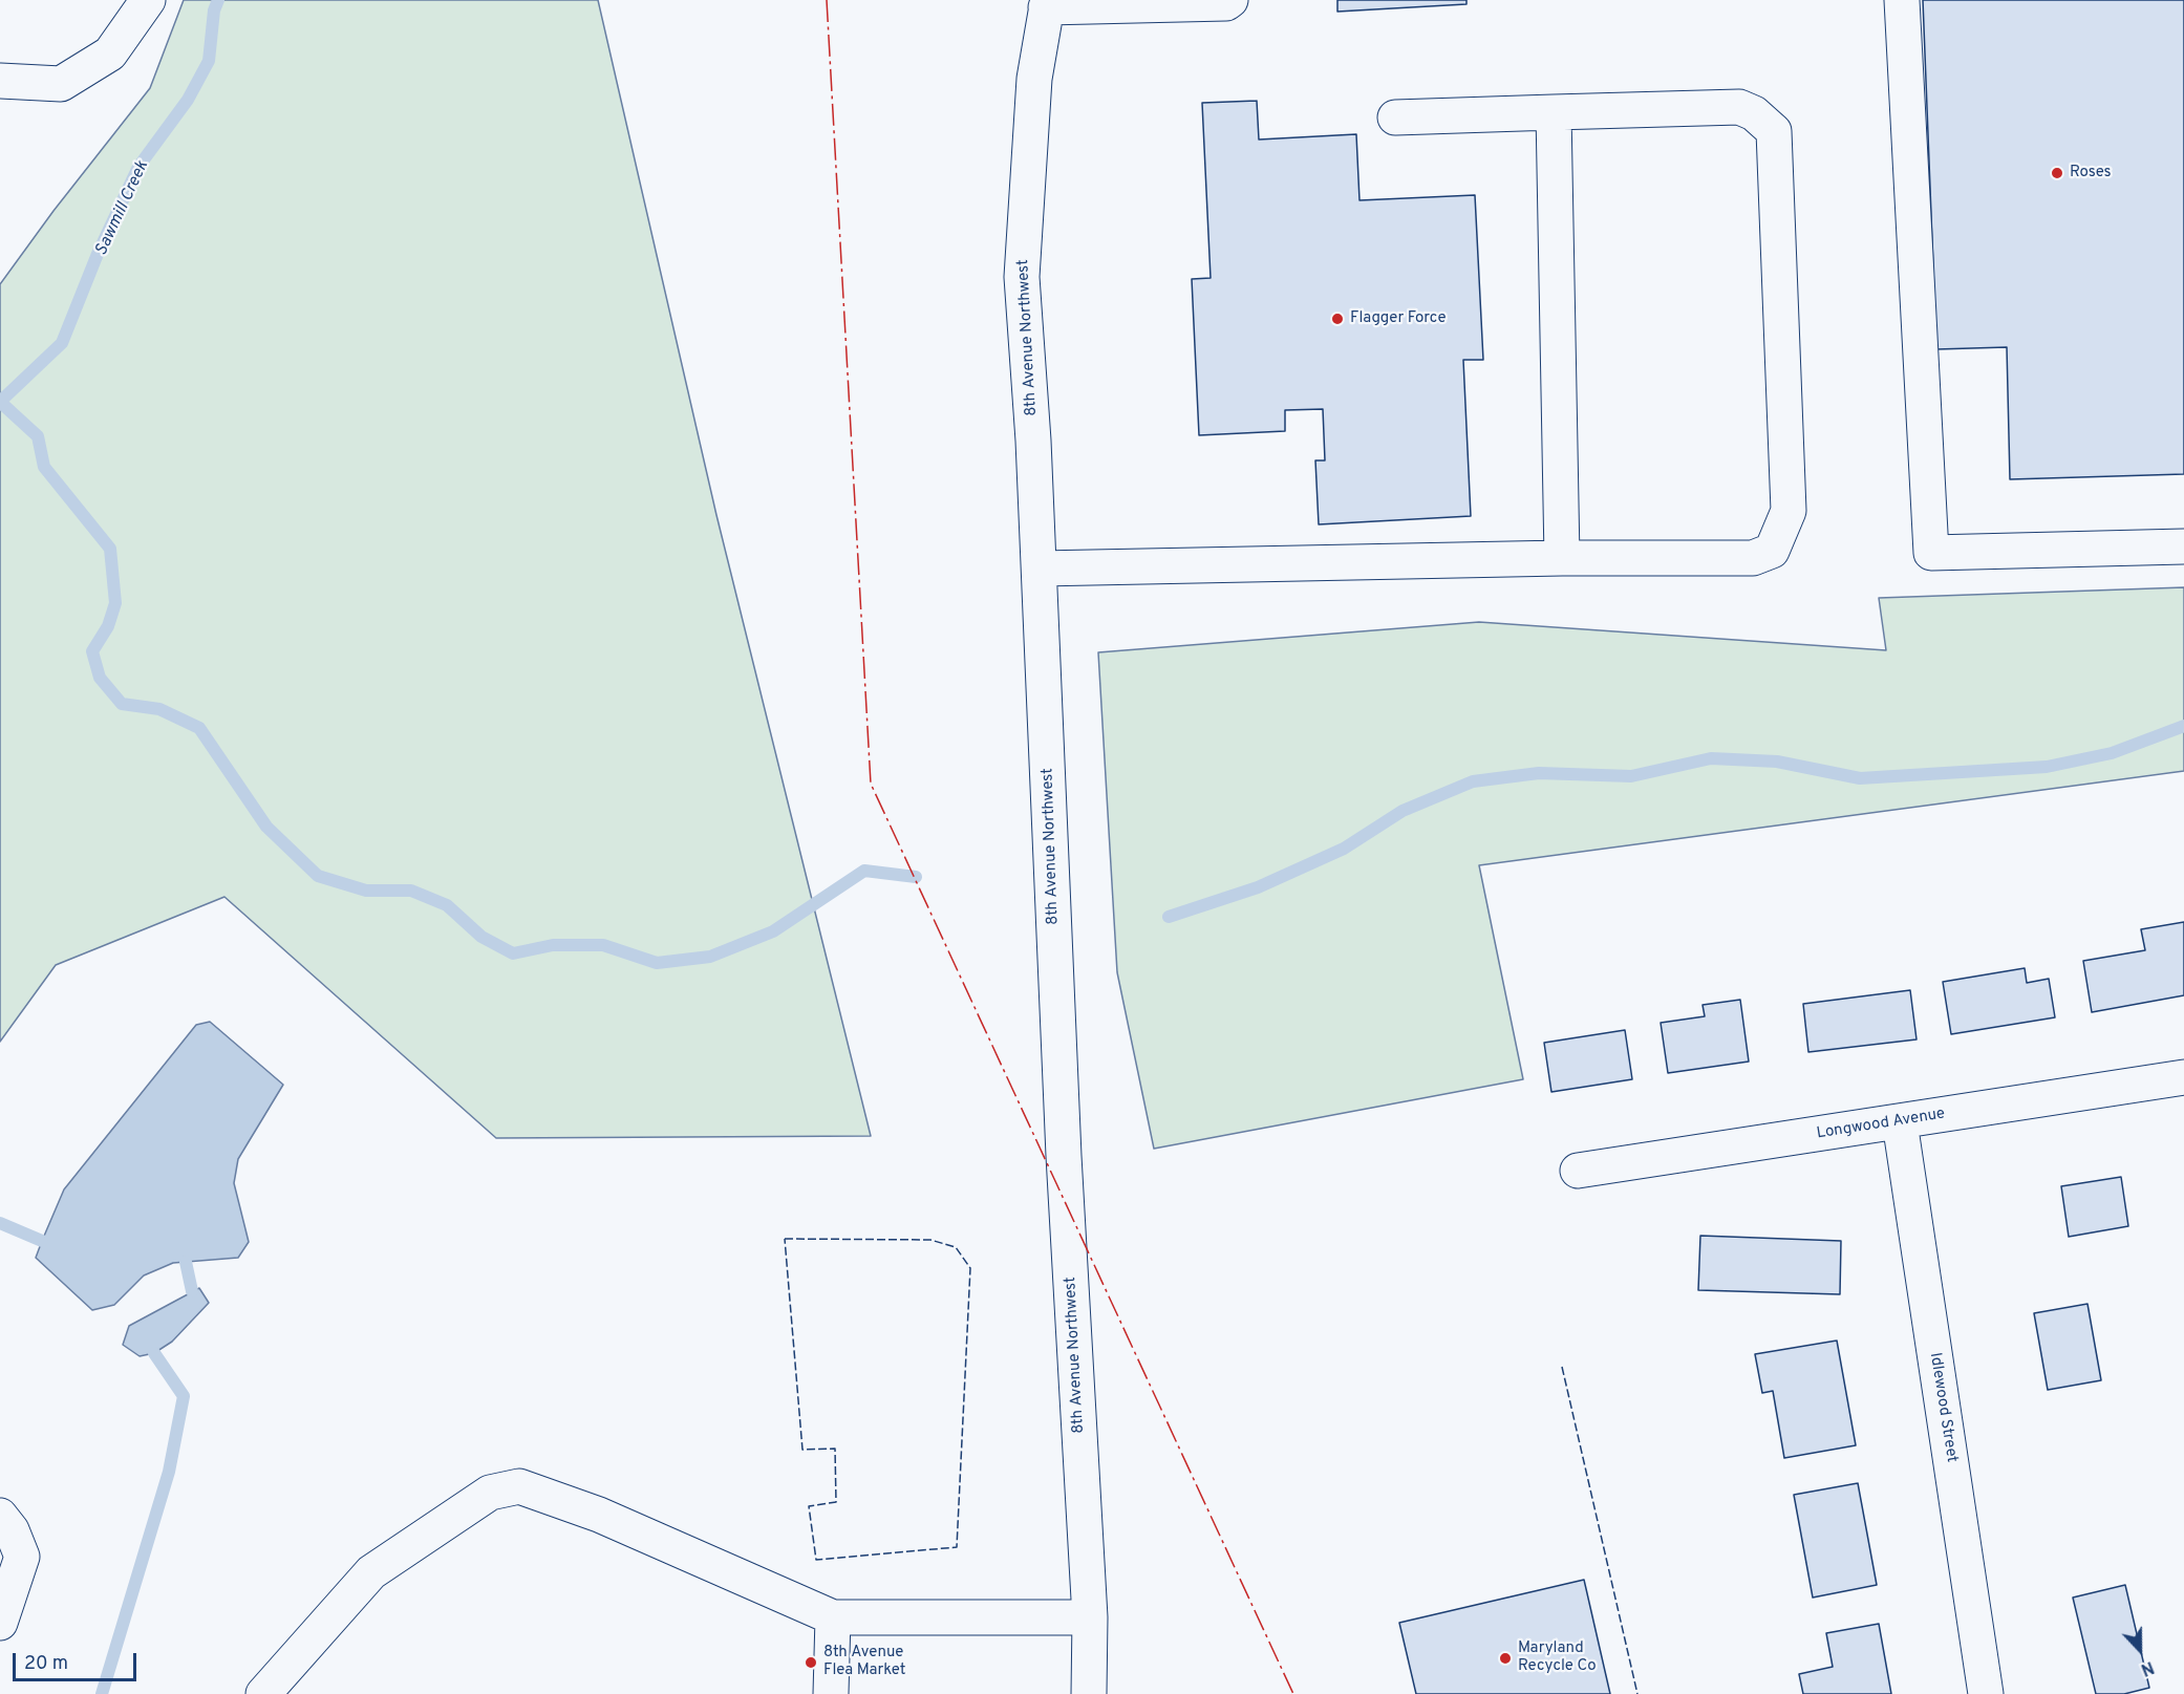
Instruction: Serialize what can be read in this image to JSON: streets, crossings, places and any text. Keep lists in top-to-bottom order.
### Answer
{
  "streets": {
    "street": ["8th Avenue Northwest", "Longwood Avenue", "Idlewood Street"]
  },
  "crossings": [
    ["Longwood Avenue", "Idlewood Street"]
  ],
  "water": ["Sawmill Creek"],
  "places": [
    "Roses",
    "Flagger Force",
    "Maryland Recycle Co",
    "8th Avenue Flea Market"
  ],
  "scale_bar": "20 m",
  "north": "bottom"
}
